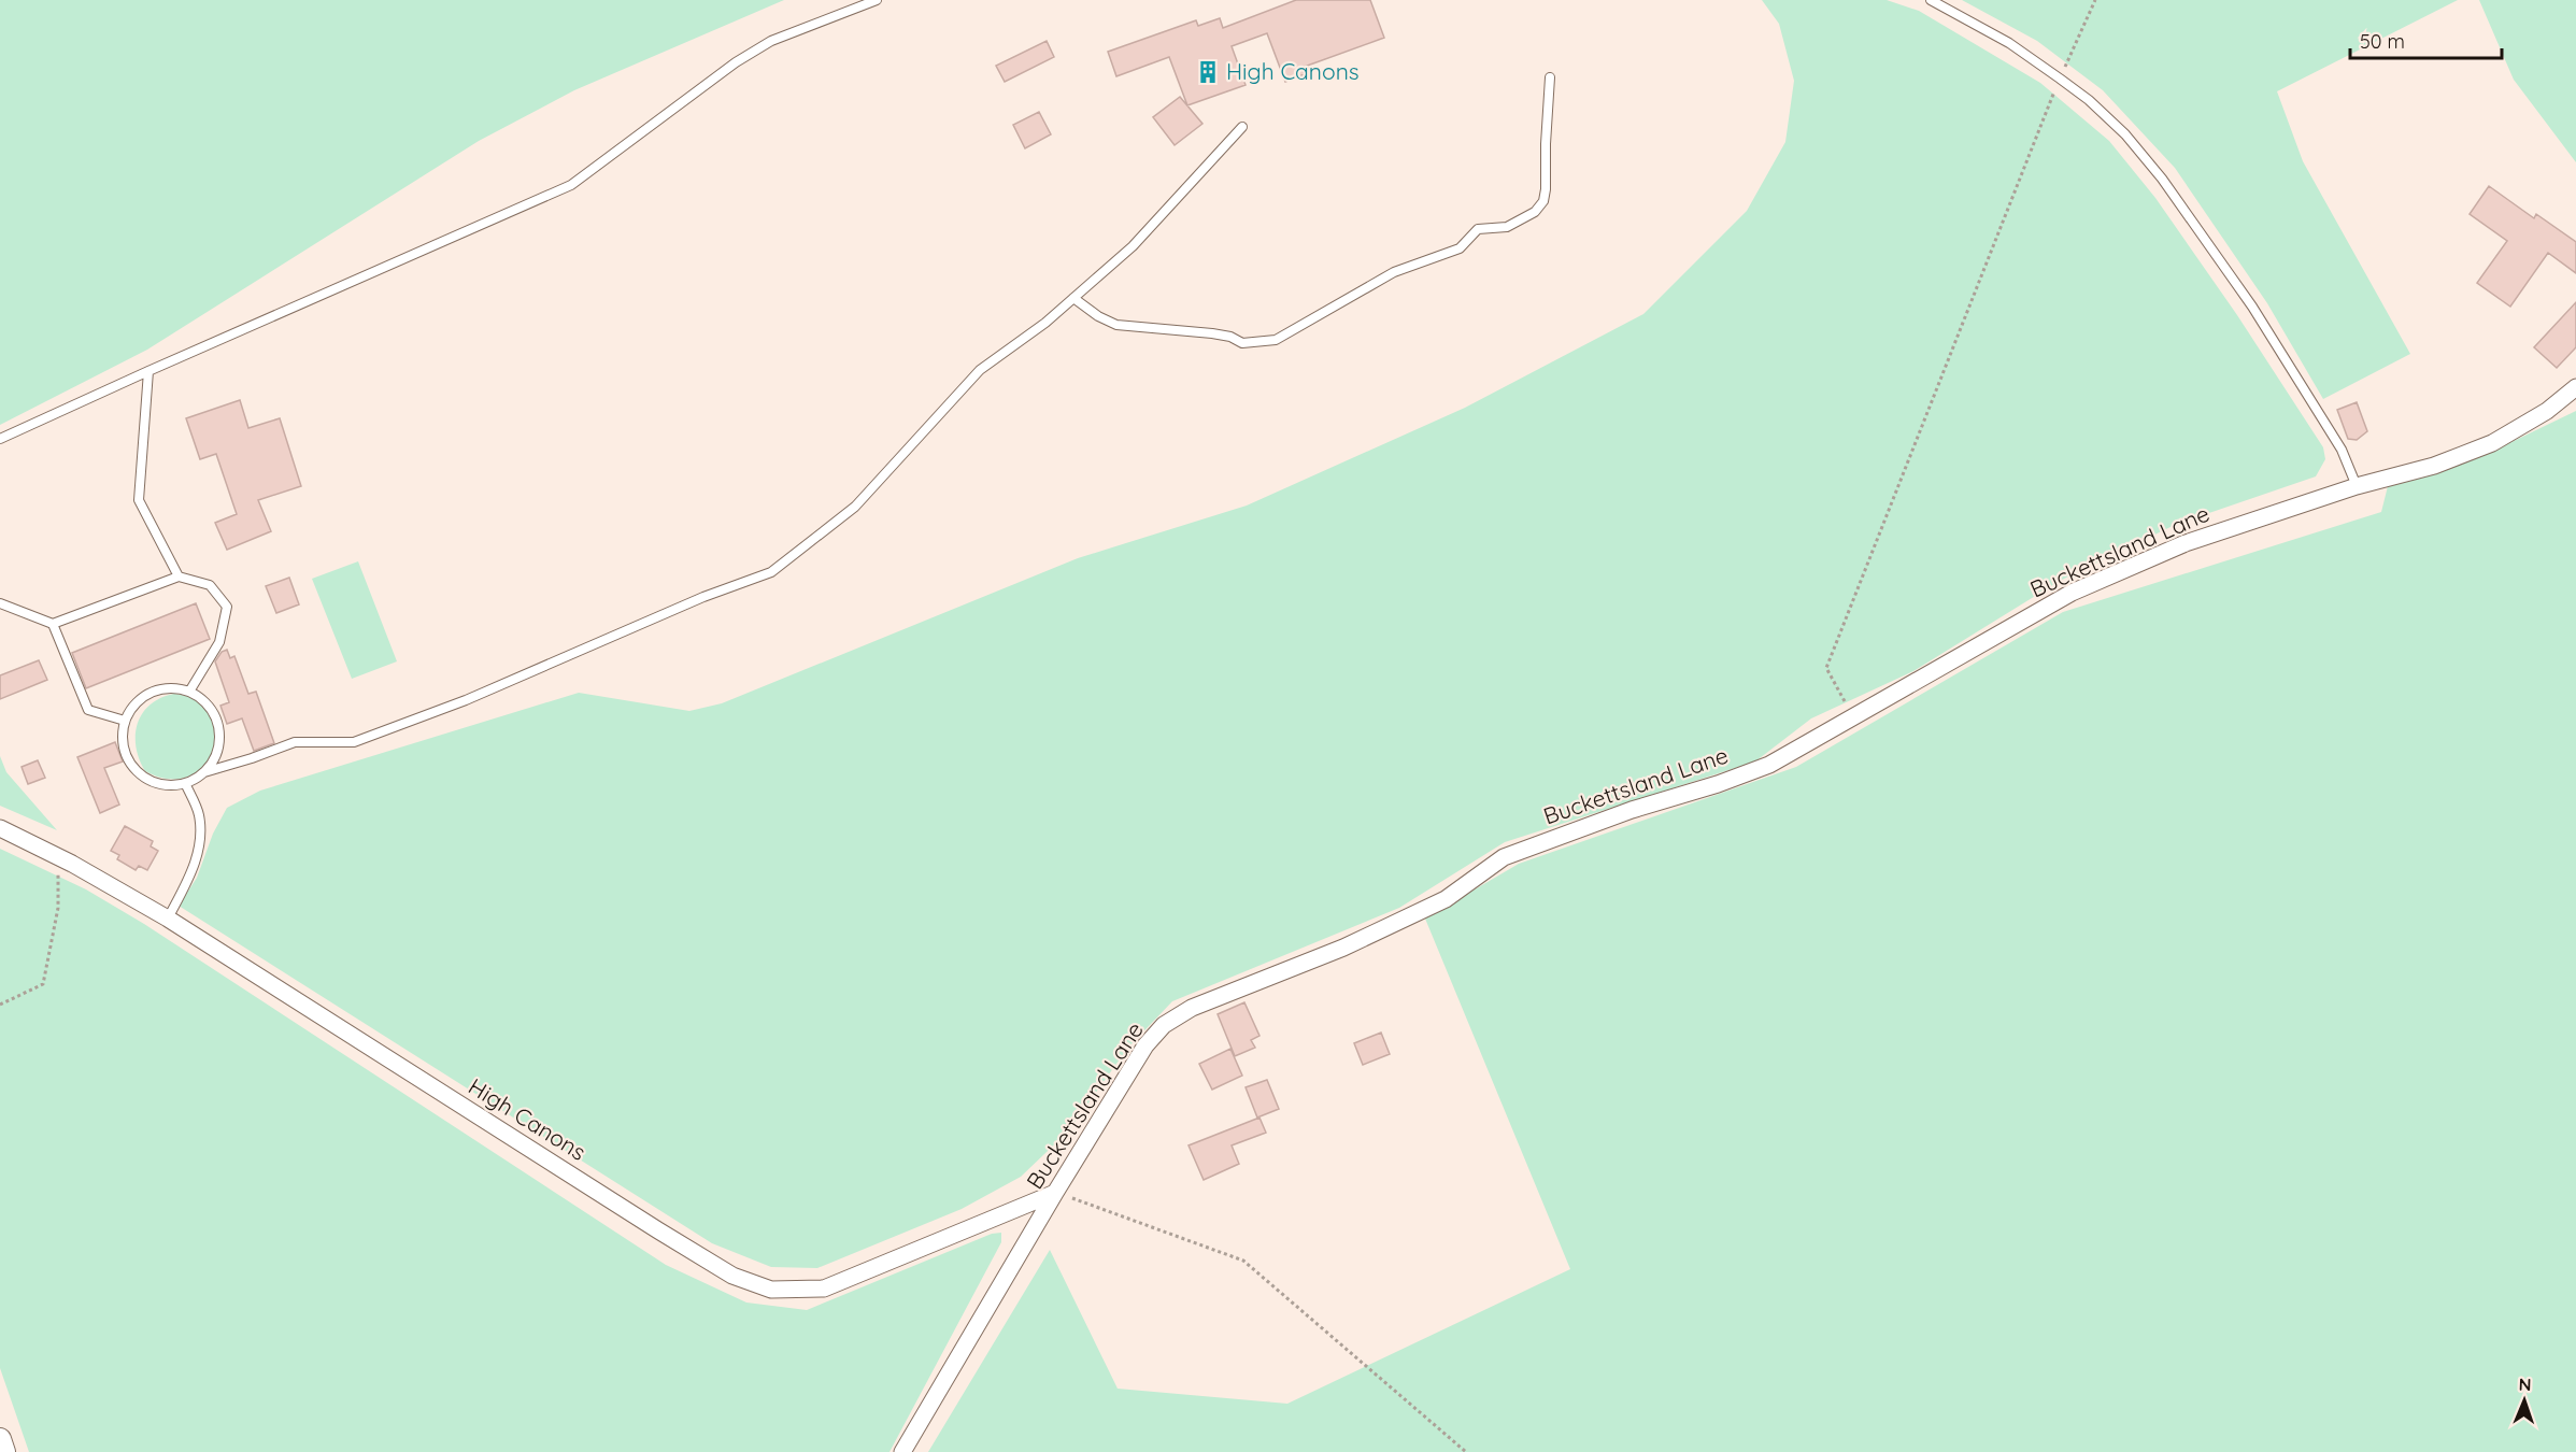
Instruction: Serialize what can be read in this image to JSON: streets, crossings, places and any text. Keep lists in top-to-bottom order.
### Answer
{
  "streets": {
    "street": ["Buckettsland Lane", "High Canons"]
  },
  "crossings": [
    ["Buckettsland Lane", "High Canons"]
  ],
  "places": {
    "building": ["High Canons"]
  },
  "scale_bar": "50 m",
  "north": "top"
}
